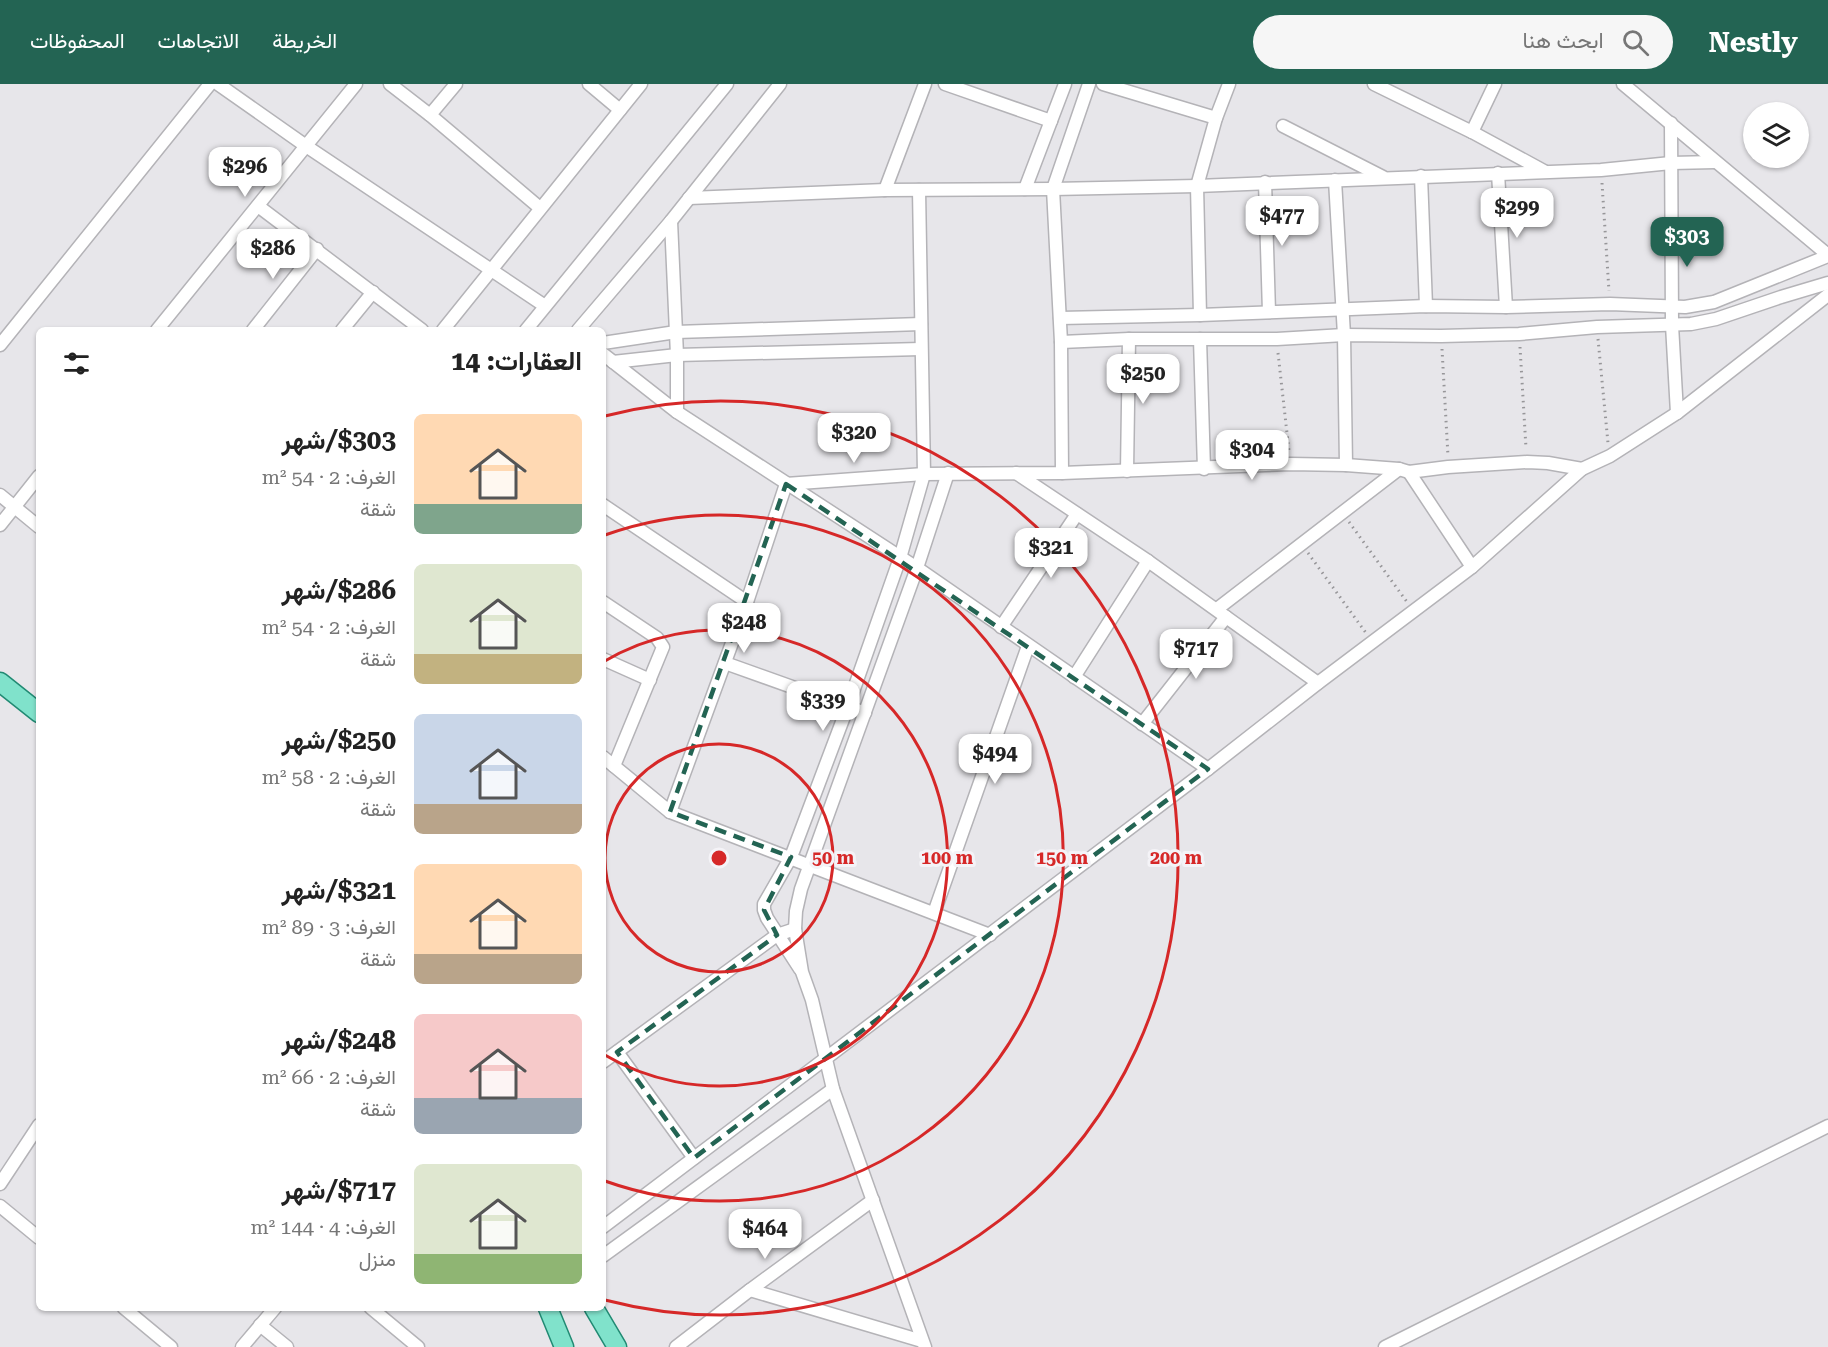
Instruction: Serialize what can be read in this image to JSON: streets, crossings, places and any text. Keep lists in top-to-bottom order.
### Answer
{
  "page": {
    "header": "Nestly",
    "search": "ابحث هنا",
    "nav": ["الخريطة", "الاتجاهات", "المحفوظات"],
    "price": [
      "$296",
      "$299",
      "$477",
      "$303",
      "$286",
      "$250",
      "$320",
      "$304",
      "$321",
      "$248",
      "$717",
      "$339",
      "$494",
      "$464"
    ],
    "heading": "العقارات: 14",
    "list": [
      {
        "name": "$303/شهر",
        "note": "الغرف: 2 · 54 m² · شقة"
      },
      {
        "name": "$286/شهر",
        "note": "الغرف: 2 · 54 m² · شقة"
      },
      {
        "name": "$250/شهر",
        "note": "الغرف: 2 · 58 m² · شقة"
      },
      {
        "name": "$321/شهر",
        "note": "الغرف: 3 · 89 m² · شقة"
      },
      {
        "name": "$248/شهر",
        "note": "الغرف: 2 · 66 m² · شقة"
      },
      {
        "name": "$717/شهر",
        "note": "الغرف: 4 · 144 m² · منزل"
      }
    ]
  },
  "rings": [
    "50 m",
    "100 m",
    "150 m",
    "200 m"
  ]
}
